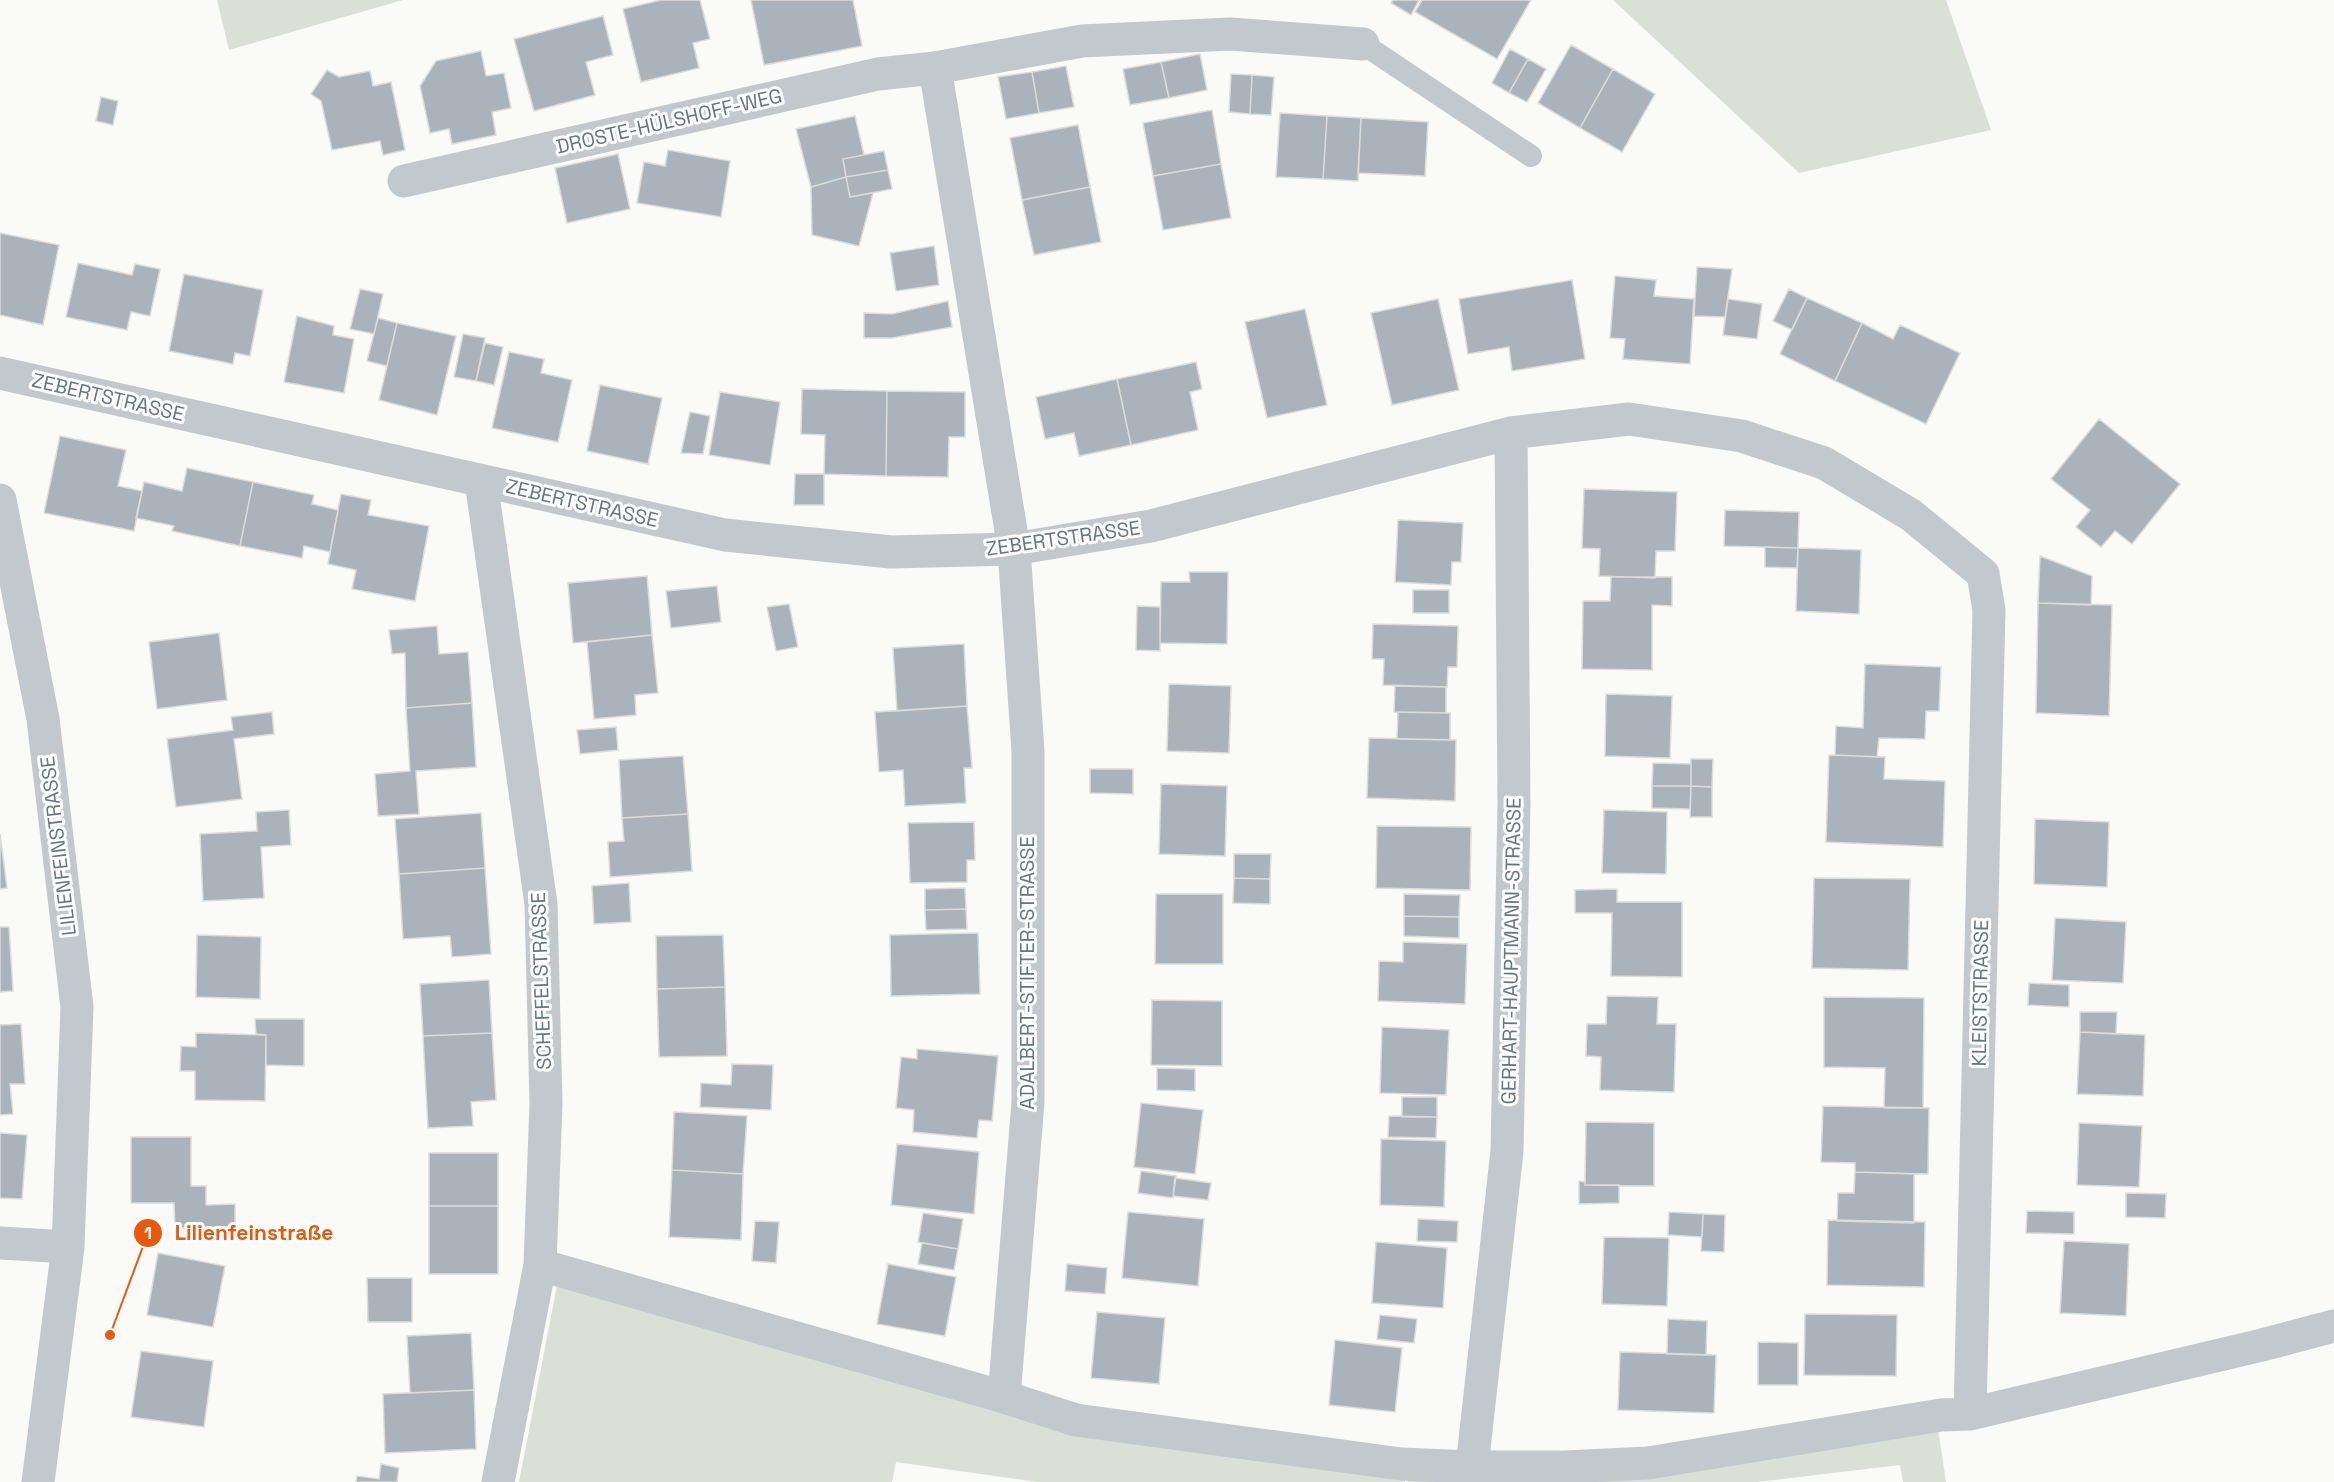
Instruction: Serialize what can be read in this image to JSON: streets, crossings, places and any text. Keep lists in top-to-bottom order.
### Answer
{
  "streets": {
    "street": [
      "DROSTE-HÜLSHOFF-WEG",
      "ZEBERTSTRASSE",
      "LILIENFEINSTRASSE",
      "GERHART-HAUPTMANN-STRASSE",
      "ADALBERT-STIFTER-STRASSE",
      "SCHEFFELSTRASSE",
      "KLEISTSTRASSE"
    ]
  },
  "crossings": [
    ["ZEBERTSTRASSE", "GERHART-HAUPTMANN-STRASSE"],
    ["ZEBERTSTRASSE", "ADALBERT-STIFTER-STRASSE"],
    ["ZEBERTSTRASSE", "SCHEFFELSTRASSE"],
    ["ZEBERTSTRASSE", "KLEISTSTRASSE"]
  ],
  "places": ["Lilienfeinstraße"]
}
